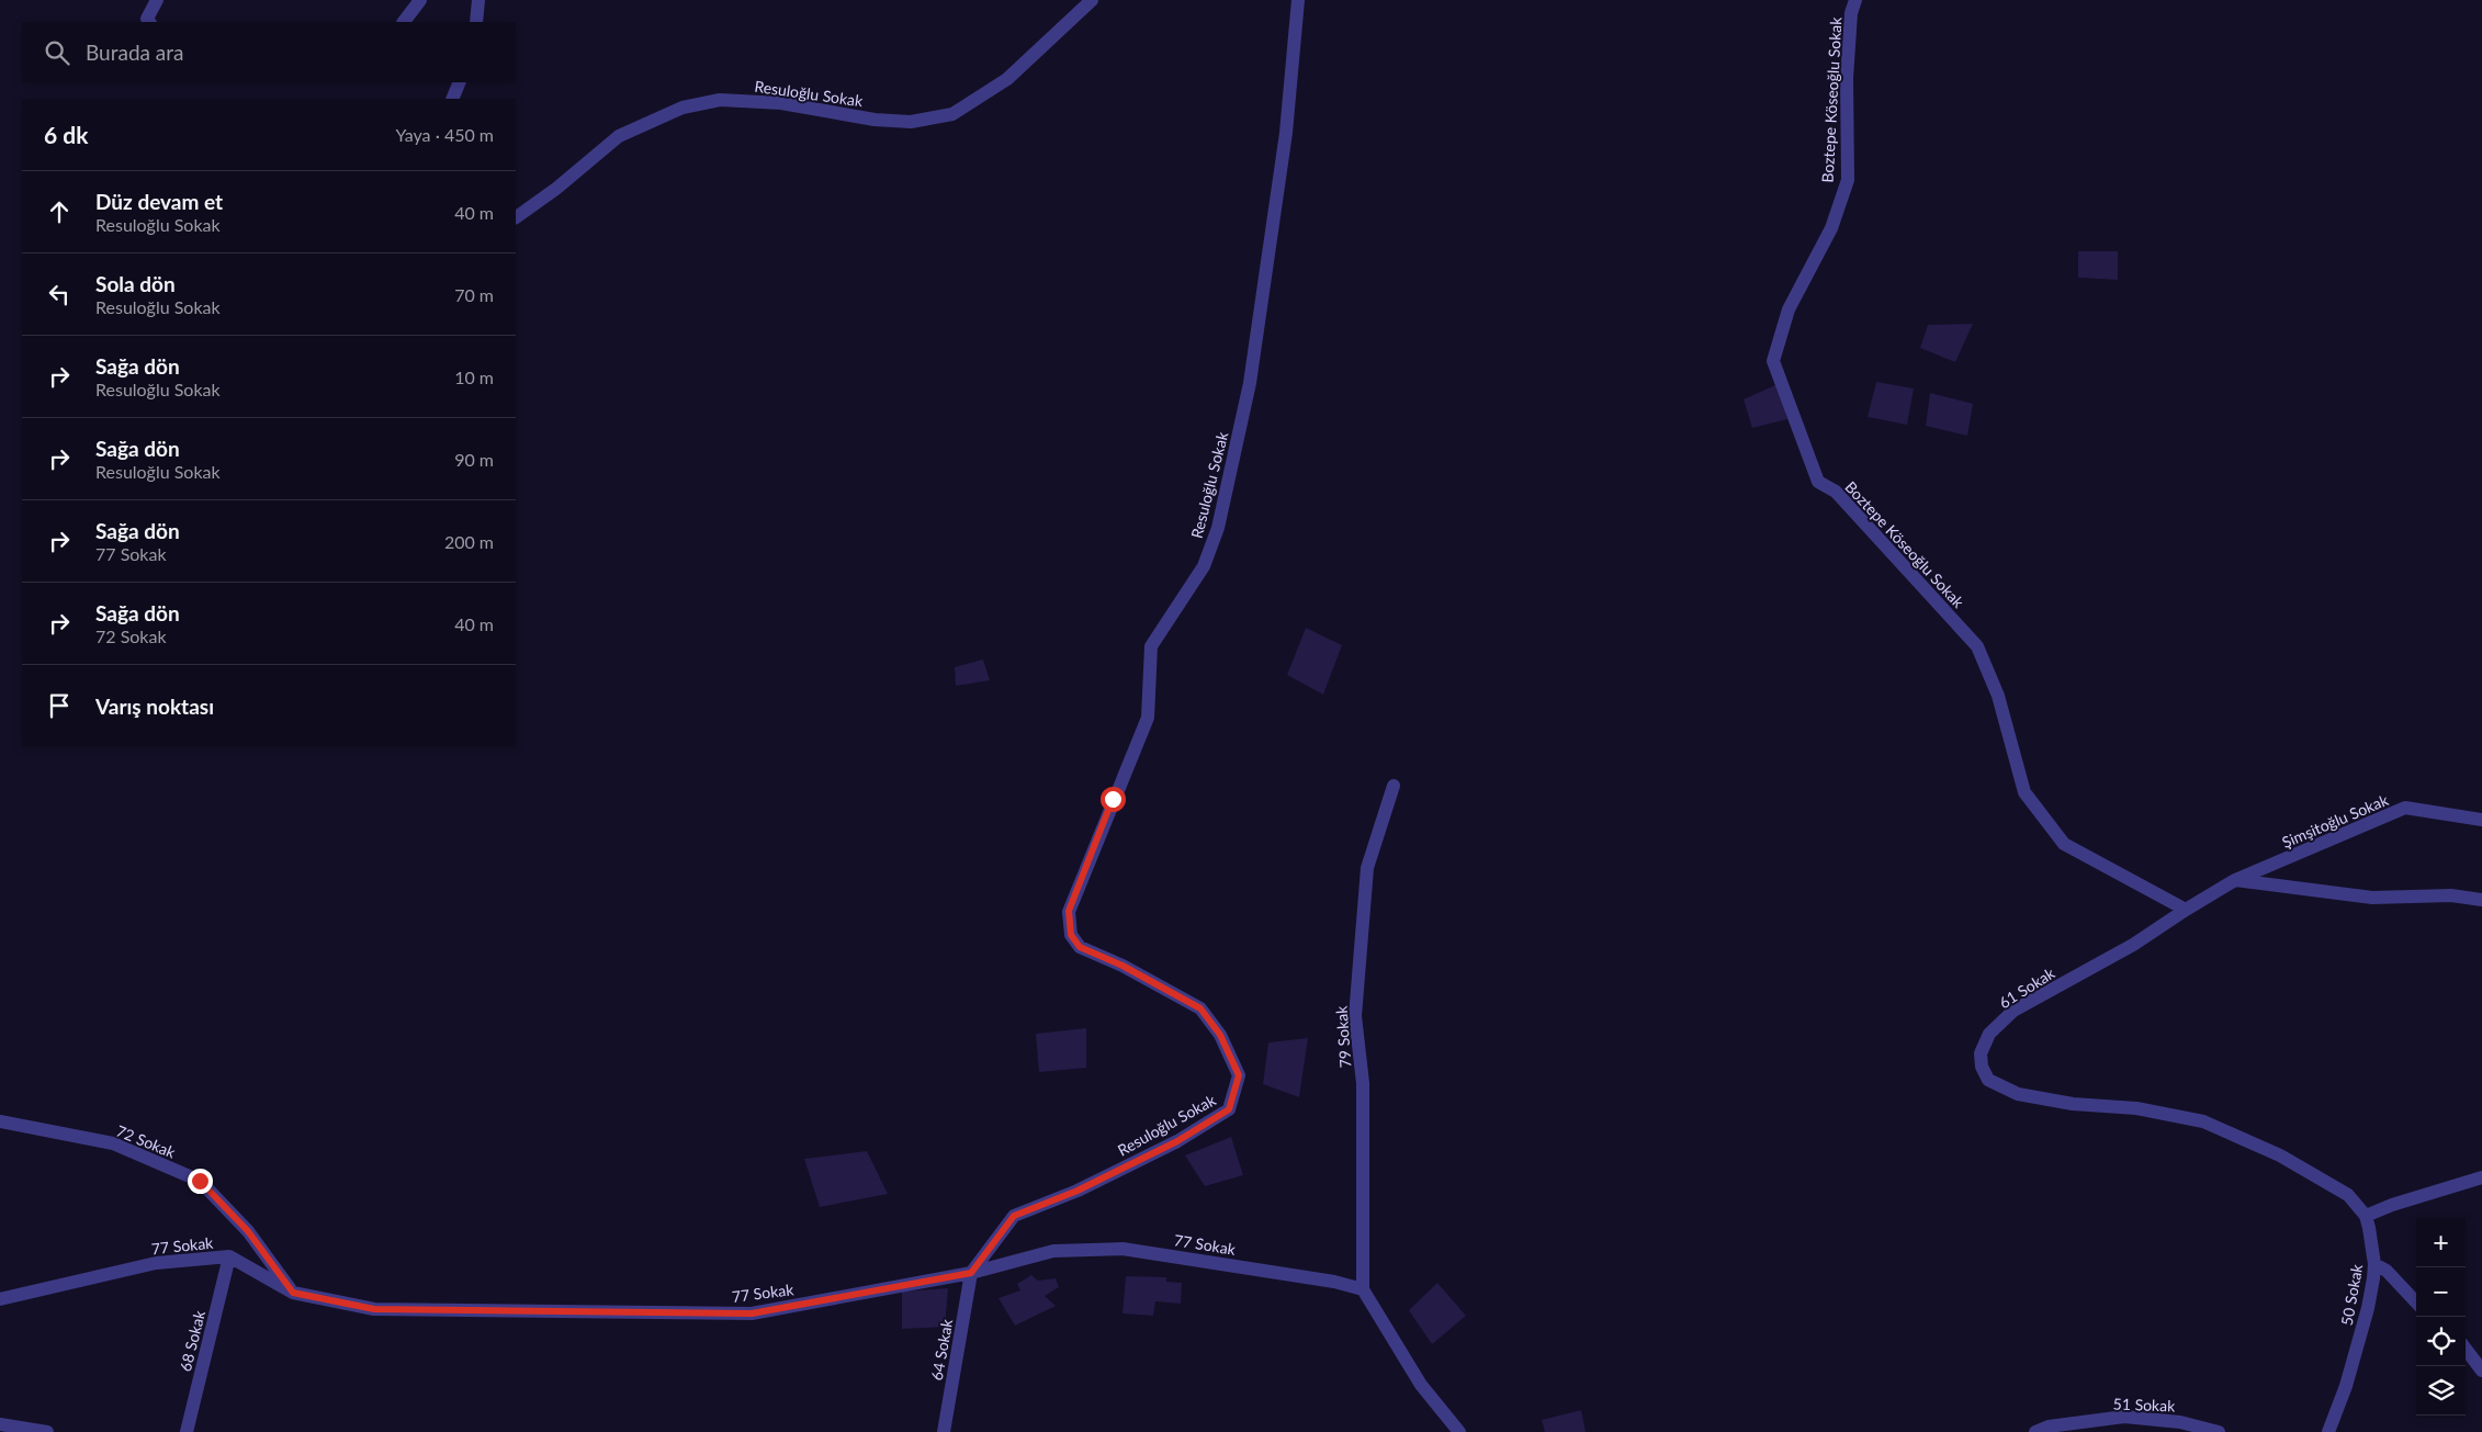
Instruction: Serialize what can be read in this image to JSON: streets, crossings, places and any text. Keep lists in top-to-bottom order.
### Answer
{
  "streets": {
    "street": [
      "Resuloğlu Sokak",
      "Boztepe Köseoğlu Sokak",
      "Şimşitoğlu Sokak",
      "61 Sokak",
      "79 Sokak",
      "72 Sokak",
      "77 Sokak",
      "50 Sokak",
      "68 Sokak",
      "64 Sokak",
      "51 Sokak"
    ]
  },
  "crossings": [
    ["Resuloğlu Sokak", "77 Sokak"],
    ["Resuloğlu Sokak", "64 Sokak"],
    ["Boztepe Köseoğlu Sokak", "61 Sokak"],
    ["Şimşitoğlu Sokak", "61 Sokak"],
    ["61 Sokak", "50 Sokak"],
    ["79 Sokak", "77 Sokak"],
    ["72 Sokak", "77 Sokak"],
    ["77 Sokak", "68 Sokak"],
    ["77 Sokak", "64 Sokak"]
  ],
  "page": {
    "search": "Burada ara",
    "heading": ["6 dk", "Yaya · 450 m"],
    "list": [
      ["Düz devam et", "Resuloğlu Sokak", "40 m"],
      ["Sola dön", "Resuloğlu Sokak", "70 m"],
      ["Sağa dön", "Resuloğlu Sokak", "10 m"],
      ["Sağa dön", "Resuloğlu Sokak", "90 m"],
      ["Sağa dön", "77 Sokak", "200 m"],
      ["Sağa dön", "72 Sokak", "40 m"],
      "Varış noktası"
    ],
    "map_buttons": ["+", "−"]
  }
}
